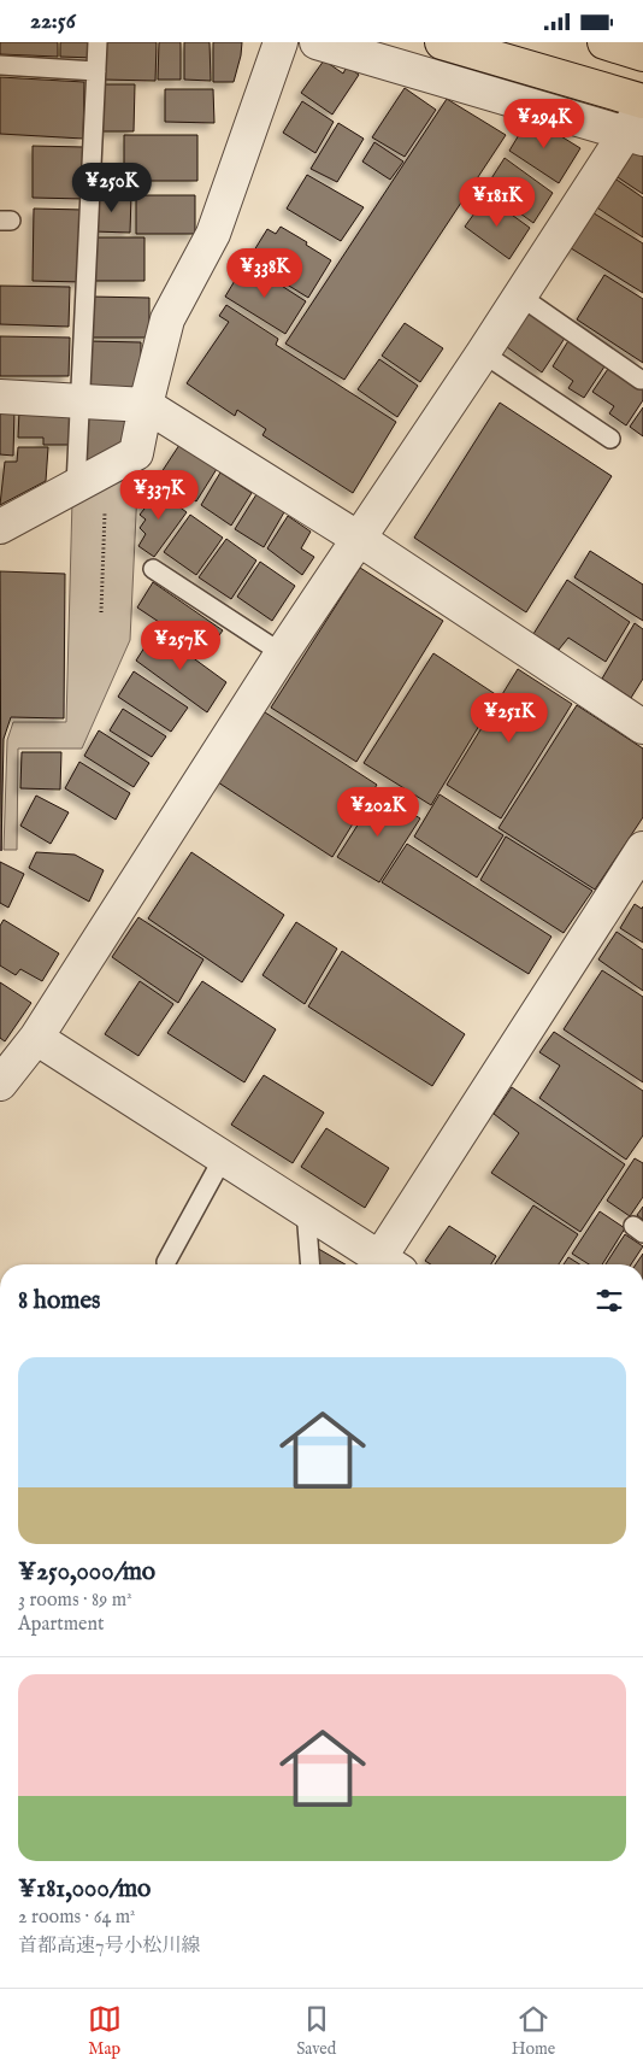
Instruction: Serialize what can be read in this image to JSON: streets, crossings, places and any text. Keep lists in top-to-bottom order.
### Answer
{
  "page": {
    "status": "22:56",
    "price": [
      "¥294K",
      "¥250K",
      "¥181K",
      "¥338K",
      "¥337K",
      "¥257K",
      "¥251K",
      "¥202K"
    ],
    "heading": "8 homes",
    "list": [
      {
        "name": "¥250,000/mo",
        "note": "3 rooms · 89 m² · Apartment"
      },
      {
        "name": "¥181,000/mo",
        "note": "2 rooms · 64 m² · 首都高速7号小松川線"
      }
    ],
    "tabs": ["Map", "Saved", "Home"]
  }
}
